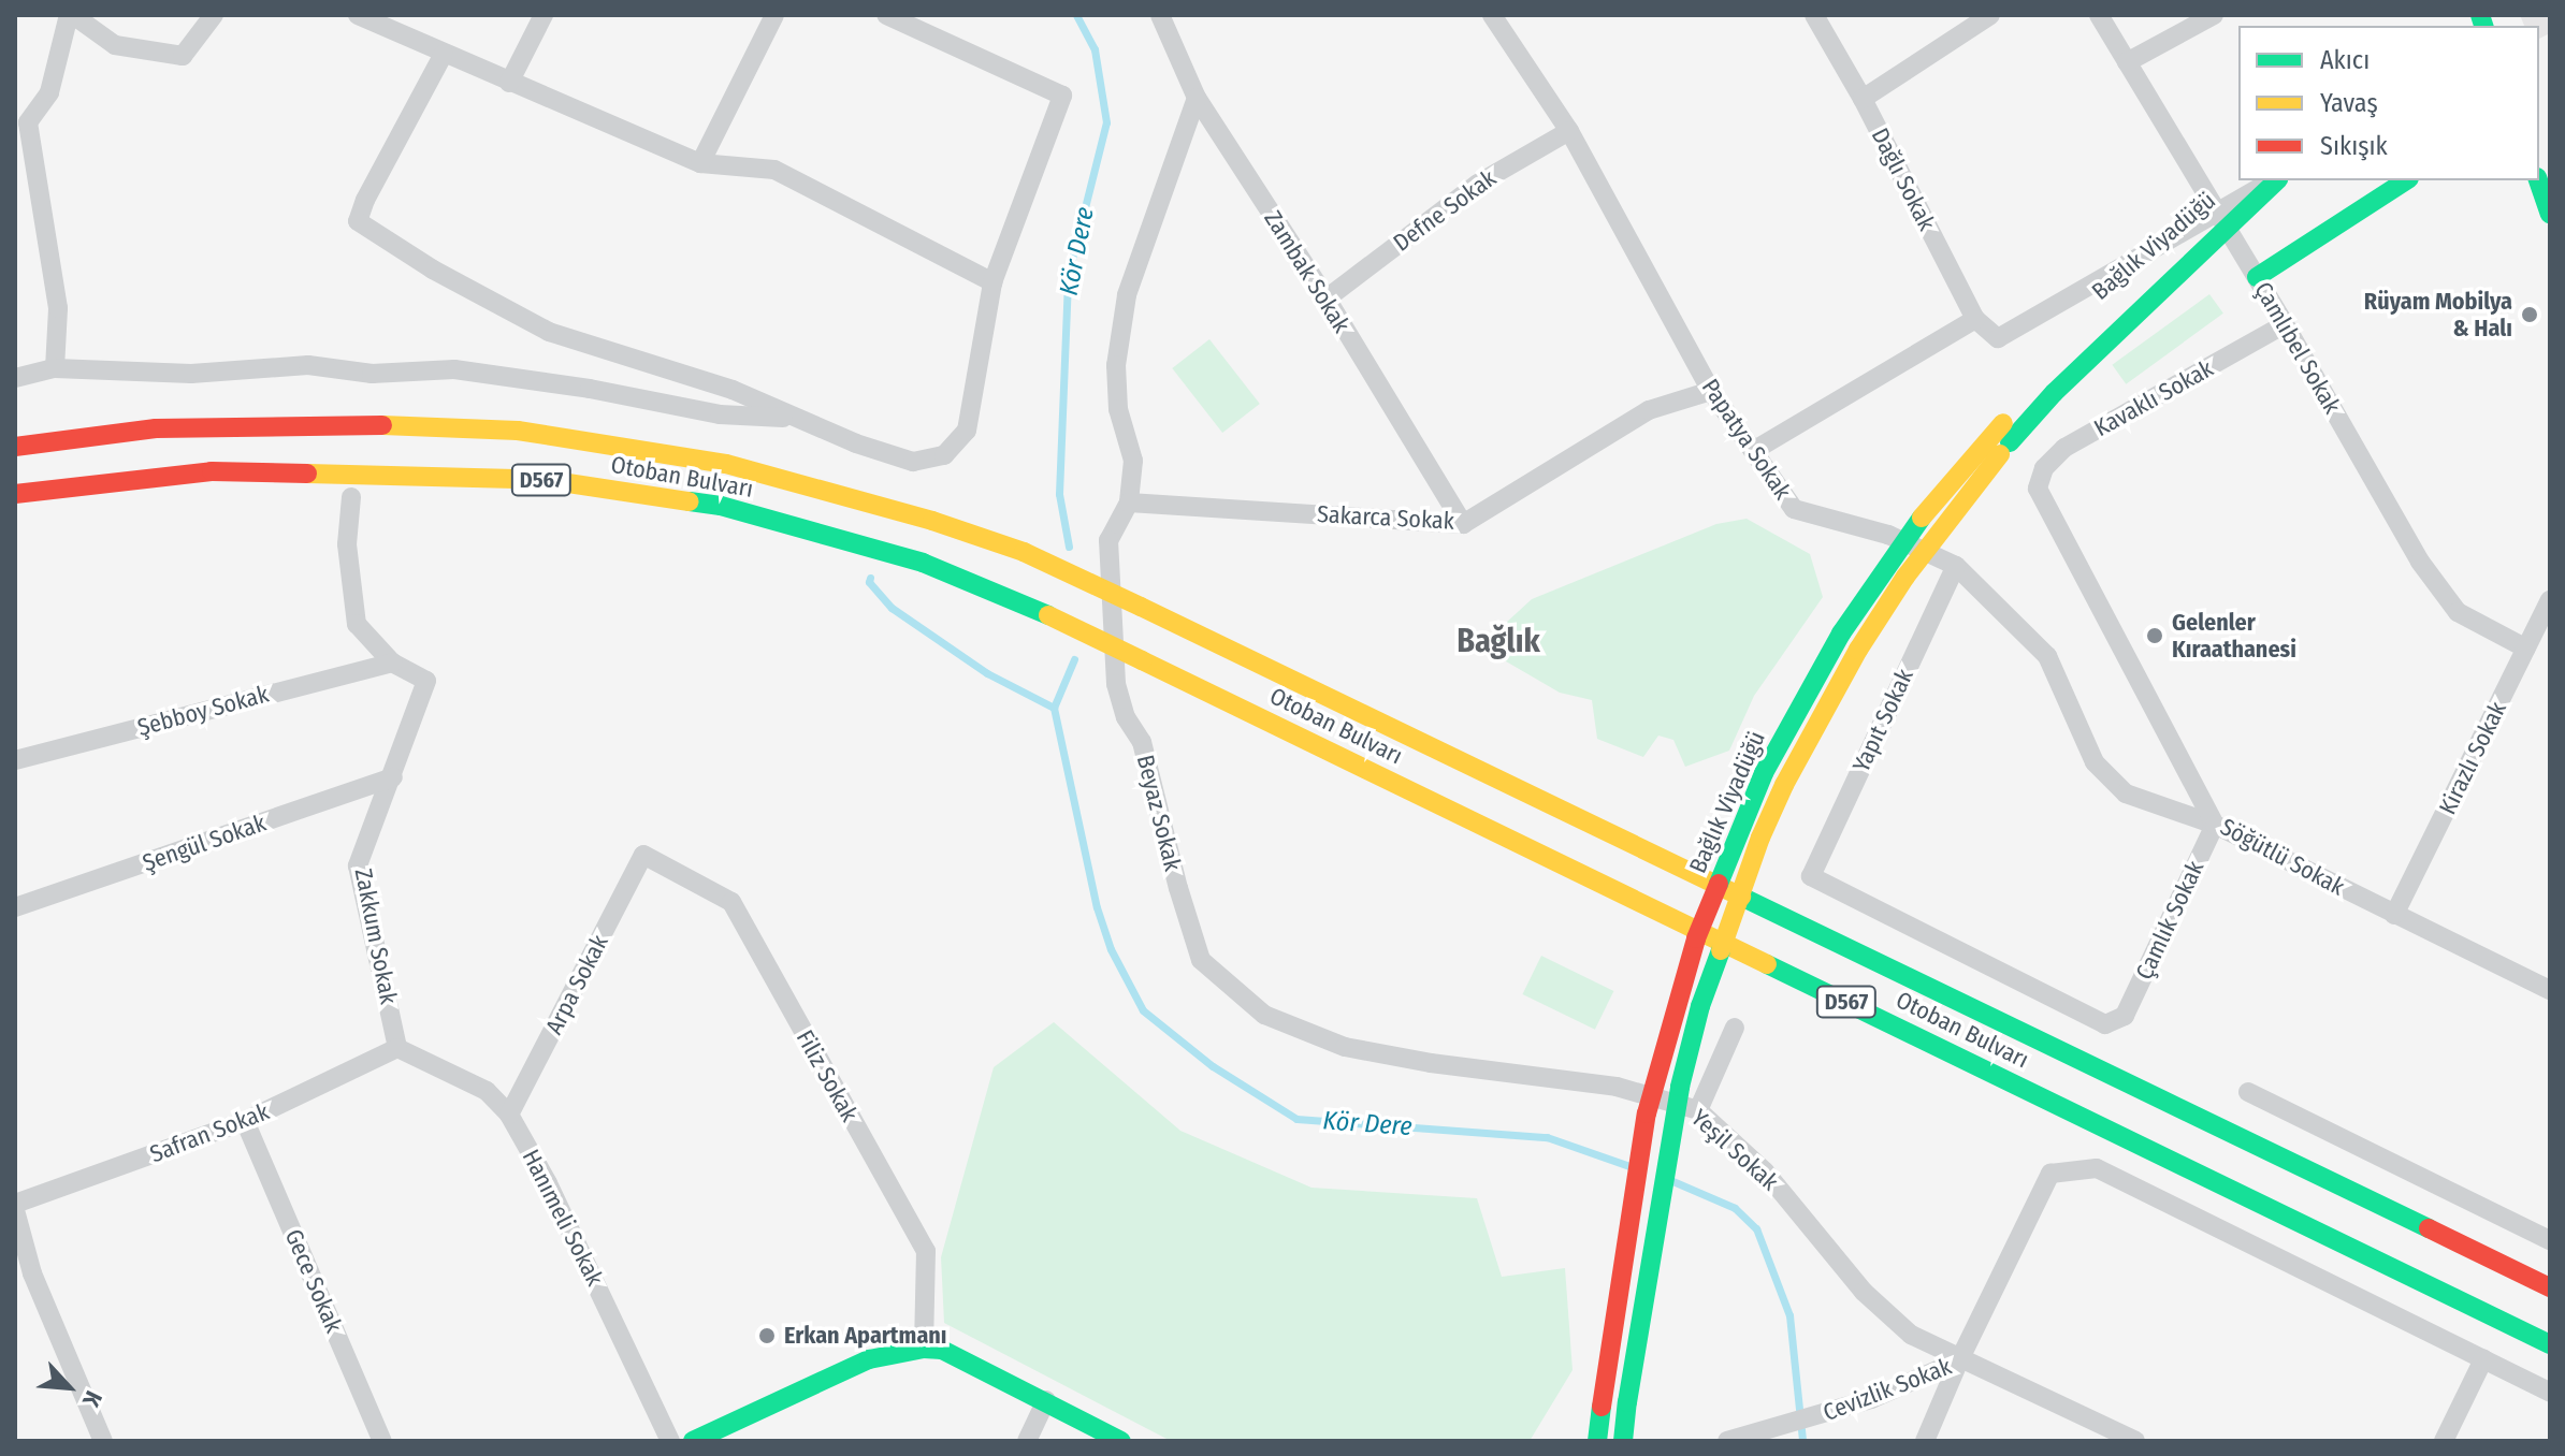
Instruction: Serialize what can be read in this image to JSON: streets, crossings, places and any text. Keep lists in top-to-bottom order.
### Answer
{
  "streets": {
    "main road": ["Bağlık Viyadüğü", "Otoban Bulvarı", "D567"],
    "street": [
      "Dağlı Sokak",
      "Defne Sokak",
      "Zambak Sokak",
      "Çamlıbel Sokak",
      "Kavaklı Sokak",
      "Papatya Sokak",
      "Sakarca Sokak",
      "Şebboy Sokak",
      "Yapıt Sokak",
      "Kirazlı Sokak",
      "Beyaz Sokak",
      "Şengül Sokak",
      "Söğütlü Sokak",
      "Çamlık Sokak",
      "Zakkum Sokak",
      "Arpa Sokak",
      "Filiz Sokak",
      "Safran Sokak",
      "Yeşil Sokak",
      "Hanımeli Sokak",
      "Gece Sokak",
      "Cevizlik Sokak"
    ]
  },
  "crossings": [
    ["Dağlı Sokak", "Bağlık Viyadüğü"],
    ["Dağlı Sokak", "Çamlıbel Sokak"],
    ["Defne Sokak", "Zambak Sokak"],
    ["Defne Sokak", "Papatya Sokak"],
    ["Bağlık Viyadüğü", "Çamlıbel Sokak"],
    ["Zambak Sokak", "Sakarca Sokak"],
    ["Çamlıbel Sokak", "Kavaklı Sokak"],
    ["Çamlıbel Sokak", "Kirazlı Sokak"],
    ["Kavaklı Sokak", "Söğütlü Sokak"],
    ["Papatya Sokak", "Sakarca Sokak"],
    ["Papatya Sokak", "Yapıt Sokak"],
    ["Papatya Sokak", "Söğütlü Sokak"],
    ["Papatya Sokak", "Çamlık Sokak"],
    ["Sakarca Sokak", "Beyaz Sokak"],
    ["Şebboy Sokak", "Zakkum Sokak"],
    ["Yapıt Sokak", "Çamlık Sokak"],
    ["Kirazlı Sokak", "Söğütlü Sokak"],
    ["Beyaz Sokak", "Yeşil Sokak"],
    ["Şengül Sokak", "Zakkum Sokak"],
    ["Söğütlü Sokak", "Çamlık Sokak"],
    ["Zakkum Sokak", "Safran Sokak"],
    ["Zakkum Sokak", "Hanımeli Sokak"],
    ["Arpa Sokak", "Filiz Sokak"],
    ["Arpa Sokak", "Hanımeli Sokak"],
    ["Safran Sokak", "Hanımeli Sokak"],
    ["Safran Sokak", "Gece Sokak"],
    ["Yeşil Sokak", "Cevizlik Sokak"]
  ],
  "districts": ["Bağlık"],
  "water": ["Kör Dere"],
  "places": ["Rüyam Mobilya & Halı", "Gelenler Kıraathanesi", "Erkan Apartmanı"],
  "legend": ["Akıcı", "Yavaş", "Sıkışık"],
  "north": "bottom right"
}
